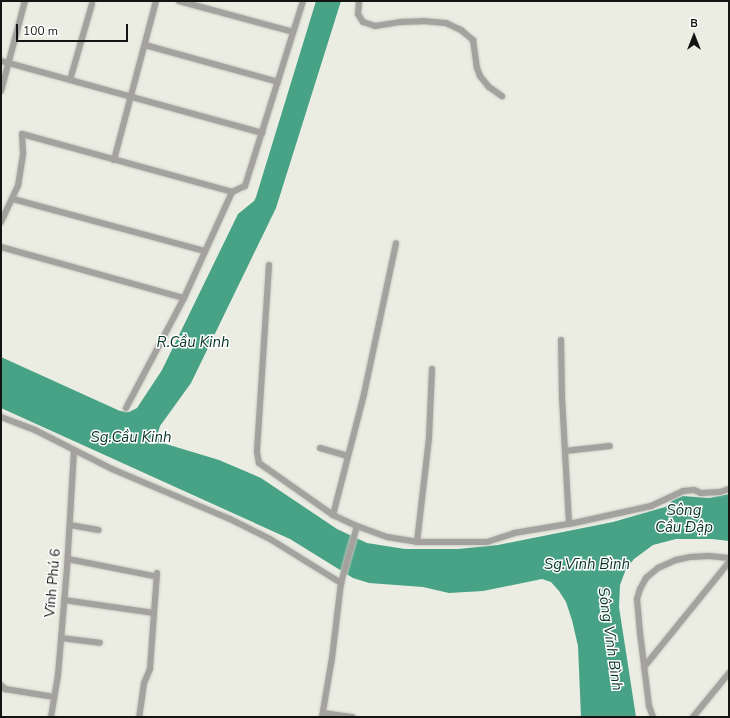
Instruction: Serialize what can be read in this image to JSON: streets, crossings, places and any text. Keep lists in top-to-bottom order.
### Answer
{
  "streets": {
    "street": ["Vĩnh Phú 6"]
  },
  "water": [
    "R.Cầu Kinh",
    "Sg.Cầu Kinh",
    "Sông Cầu Đập",
    "Sg.Vĩnh Bình",
    "Sông Vĩnh Bình"
  ],
  "scale_bar": "100 m",
  "north": "top"
}
